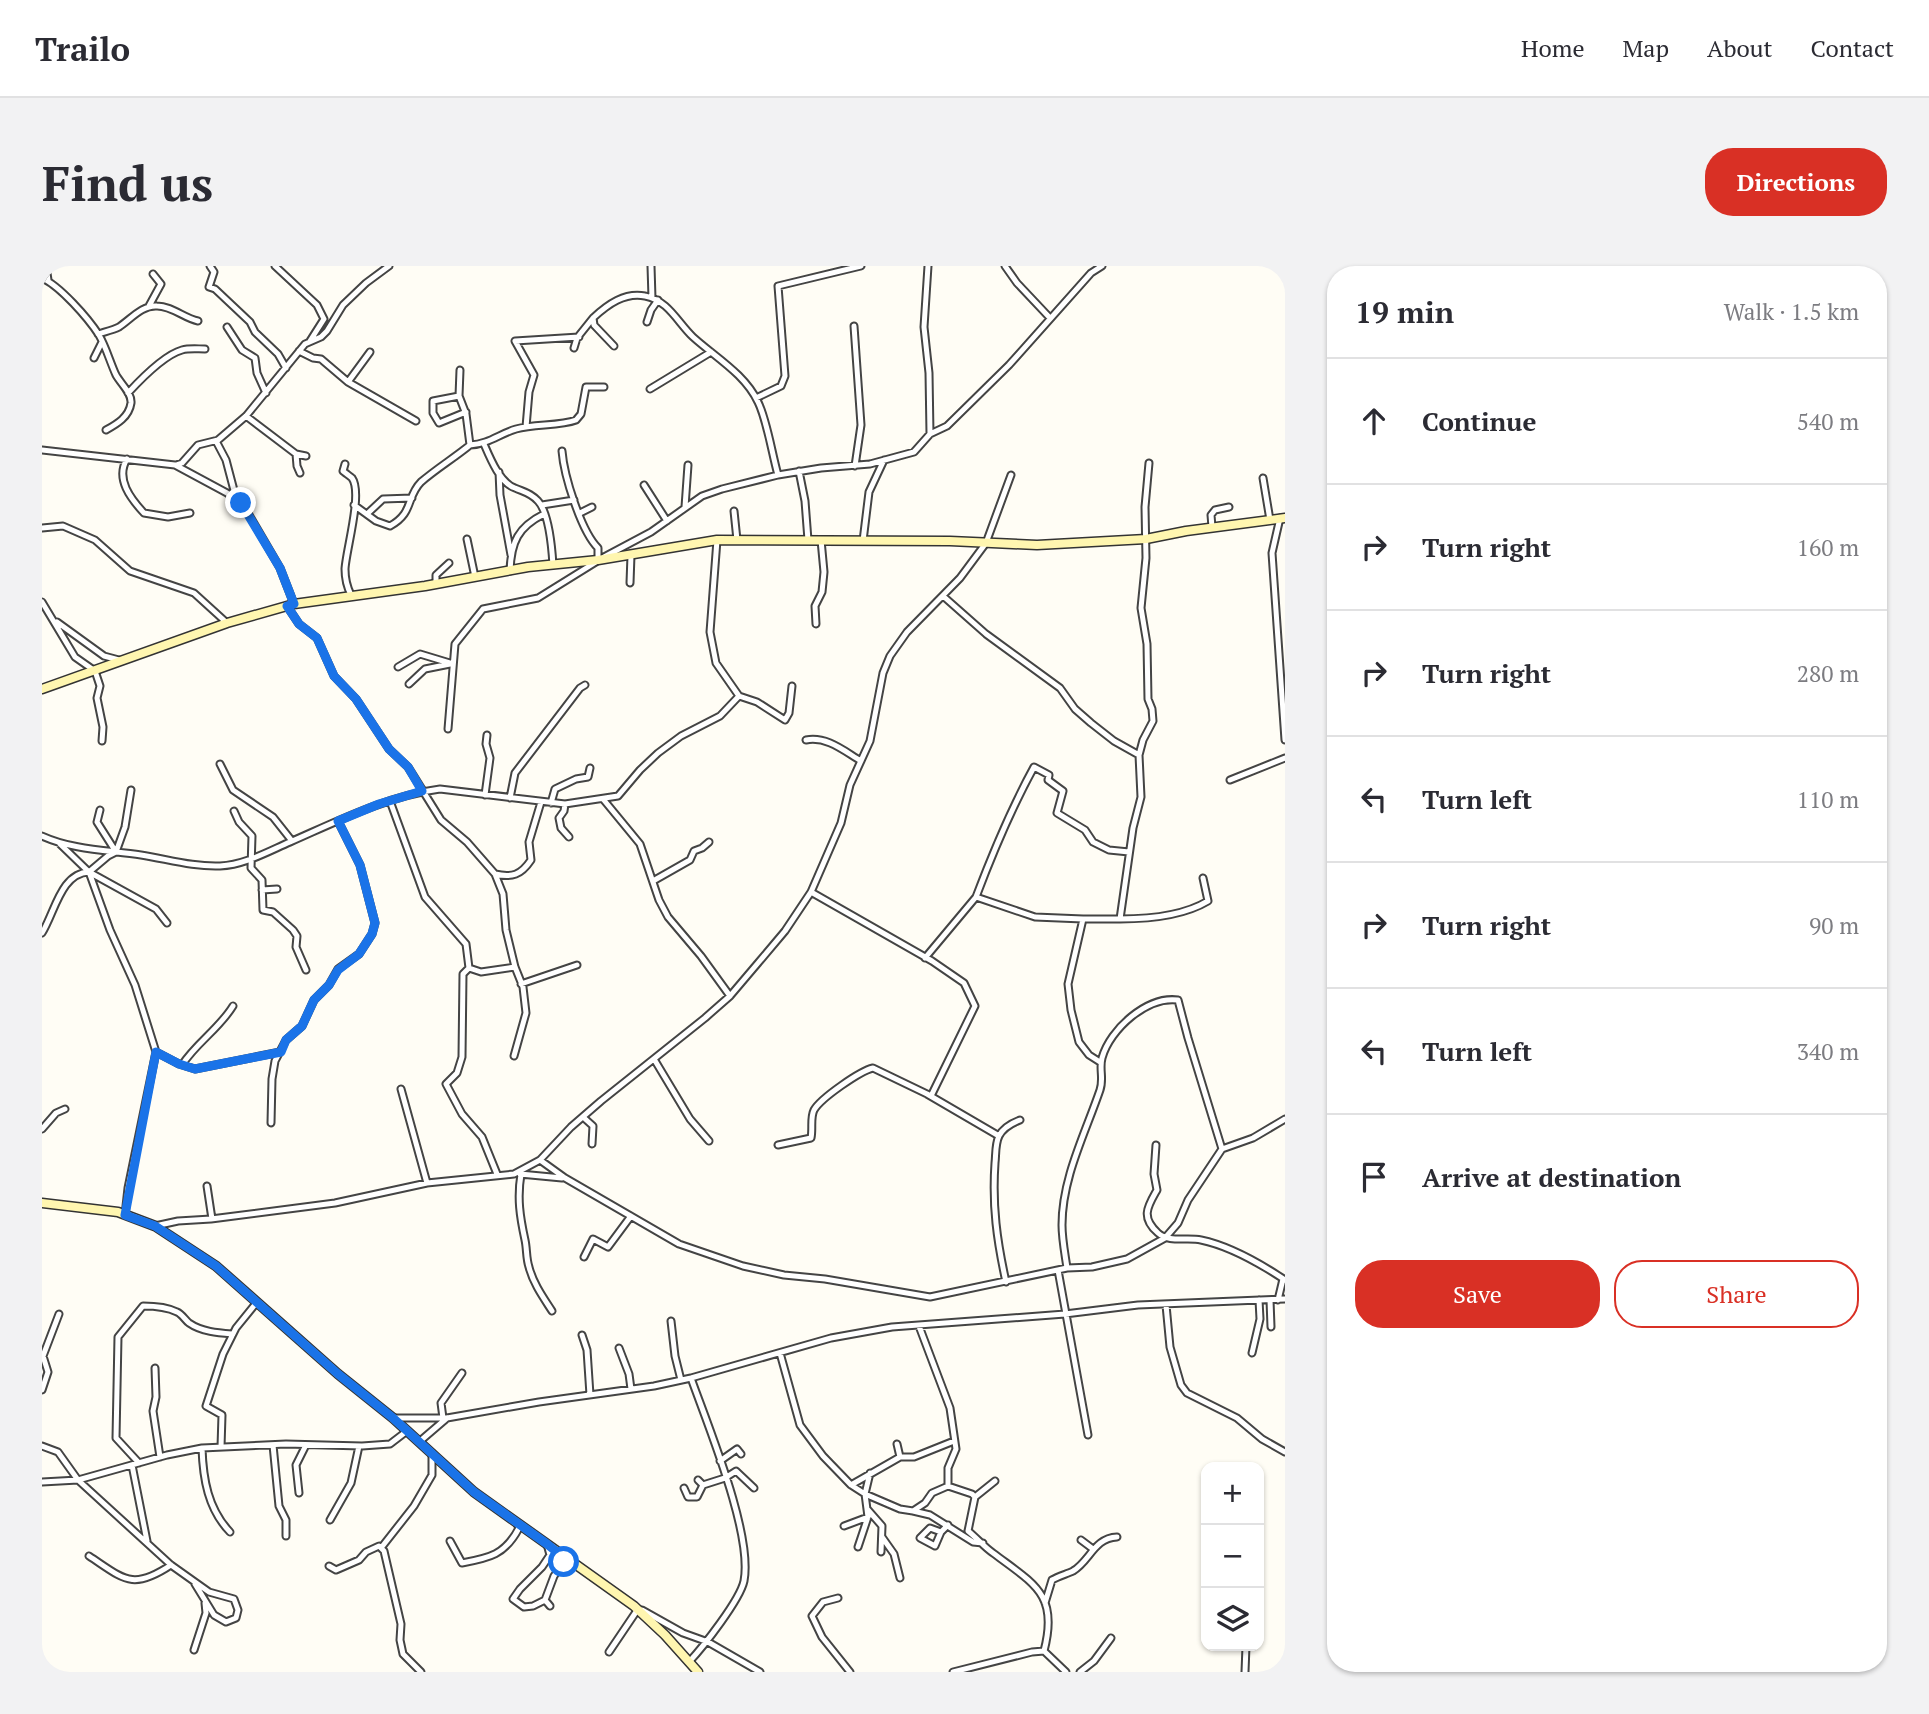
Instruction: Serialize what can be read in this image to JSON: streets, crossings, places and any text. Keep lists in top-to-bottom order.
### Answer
{
  "page": {
    "header": "Trailo",
    "nav": [
      "Home",
      "Map",
      "About",
      "Contact"
    ],
    "buttons": [
      "Directions",
      ["Save", "Share"]
    ],
    "title": "Find us",
    "heading": ["19 min", "Walk · 1.5 km"],
    "list": [
      ["Continue", "540 m"],
      ["Turn right", "160 m"],
      ["Turn right", "280 m"],
      ["Turn left", "110 m"],
      ["Turn right", "90 m"],
      ["Turn left", "340 m"],
      "Arrive at destination"
    ],
    "map_buttons": ["+", "−"]
  }
}
